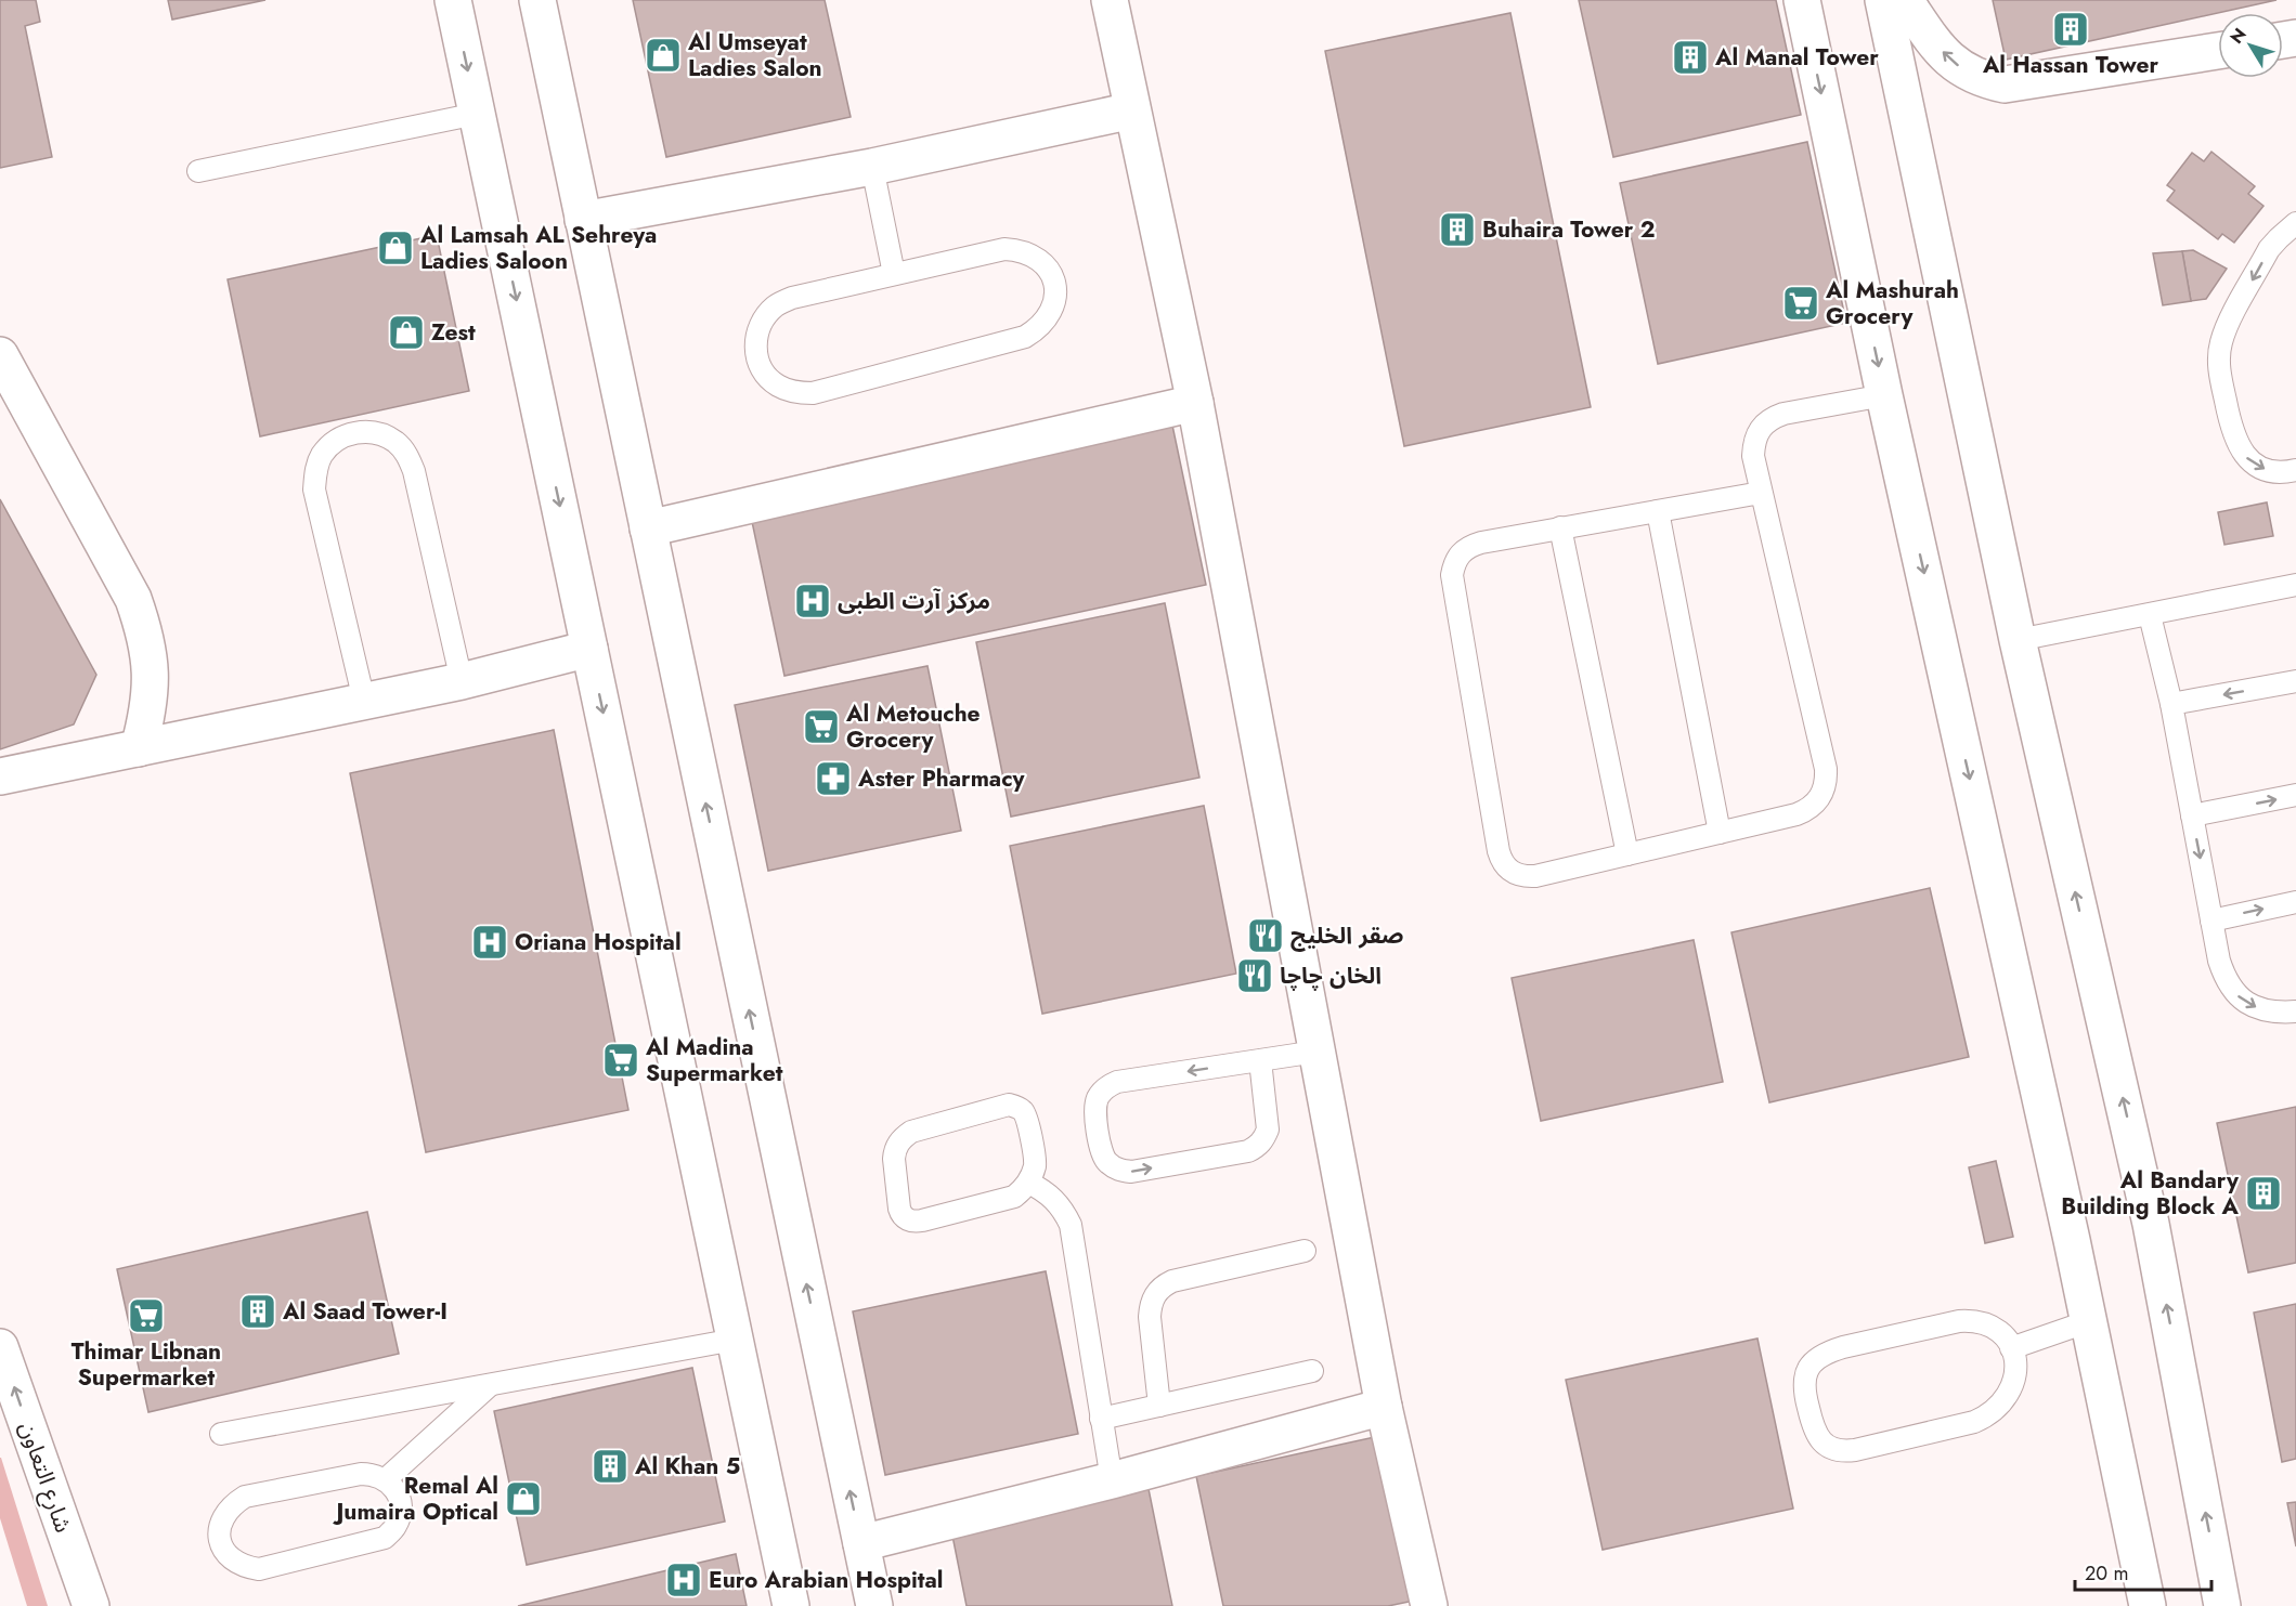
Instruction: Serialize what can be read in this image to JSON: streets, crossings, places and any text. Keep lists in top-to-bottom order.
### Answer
{
  "streets": {
    "street": ["شارع التعاون"]
  },
  "one_way": ["شارع التعاون"],
  "places": {
    "building": [
      "Al Hassan Tower",
      "Al Manal Tower",
      "Buhaira Tower 2",
      "Al Bandary Building Block A",
      "Al Saad Tower-I",
      "Al Khan 5"
    ],
    "shop": [
      "Al Umseyat Ladies Salon",
      "Al Lamsah AL Sehreya Ladies Saloon",
      "Zest",
      "Remal Al Jumaira Optical"
    ],
    "supermarket": [
      "Al Mashurah Grocery",
      "Al Metouche Grocery",
      "Al Madina Supermarket",
      "Thimar Libnan Supermarket"
    ],
    "hospital": ["مرکز آرت الطبی", "Oriana Hospital", "Euro Arabian Hospital"],
    "pharmacy": ["Aster Pharmacy"],
    "restaurant": ["صقر الخليج", "الخان چاچا"]
  },
  "scale_bar": "20 m",
  "north": "top left"
}
